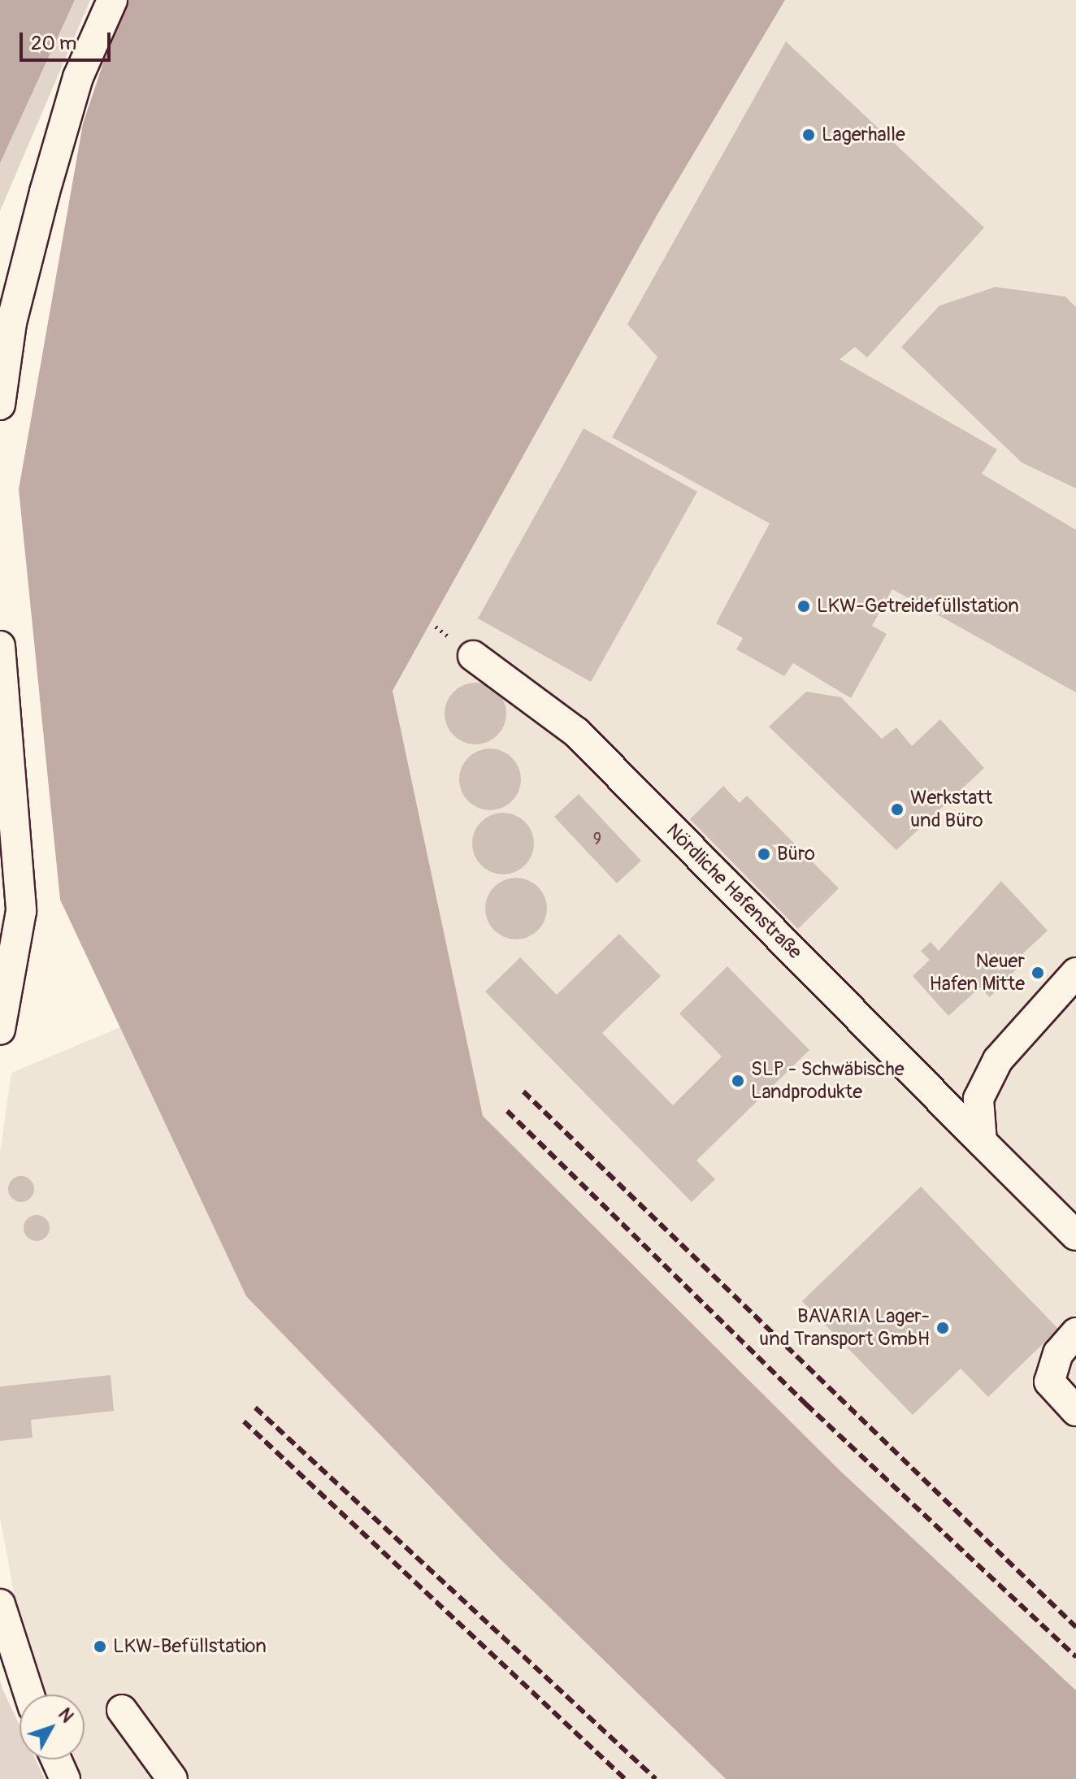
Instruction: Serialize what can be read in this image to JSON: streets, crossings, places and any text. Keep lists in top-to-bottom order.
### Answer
{
  "streets": {
    "street": ["Nördliche Hafenstraße"]
  },
  "places": [
    "Lagerhalle",
    "LKW-Getreidefüllstation",
    "Werkstatt und Büro",
    "Büro",
    "Neuer Hafen Mitte",
    "SLP - Schwäbische Landprodukte",
    "BAVARIA Lager- und Transport GmbH",
    "LKW-Befüllstation"
  ],
  "house_numbers": ["9"],
  "scale_bar": "20 m",
  "north": "top right"
}
